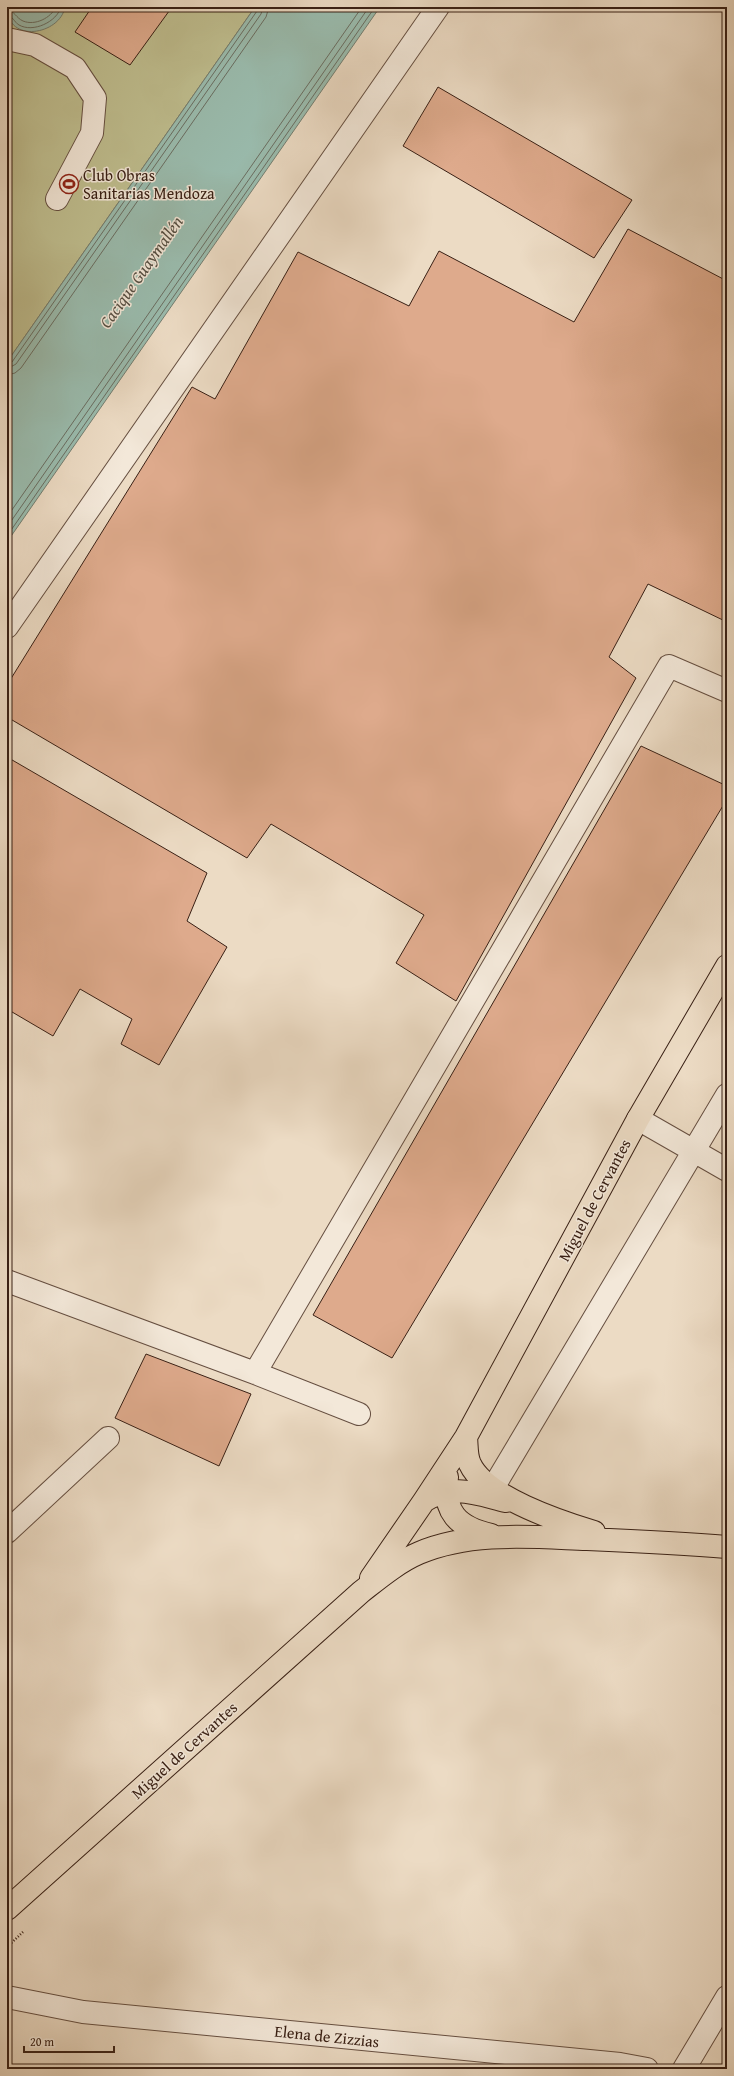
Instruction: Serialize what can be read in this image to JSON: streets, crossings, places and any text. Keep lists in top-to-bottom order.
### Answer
{
  "streets": {
    "main road": ["Miguel de Cervantes"],
    "street": ["Elena de Zizzias"]
  },
  "water": ["Cacique Guaymallén"],
  "places": {
    "sports": ["Club Obras Sanitarias Mendoza"]
  },
  "scale_bar": "20 m"
}
